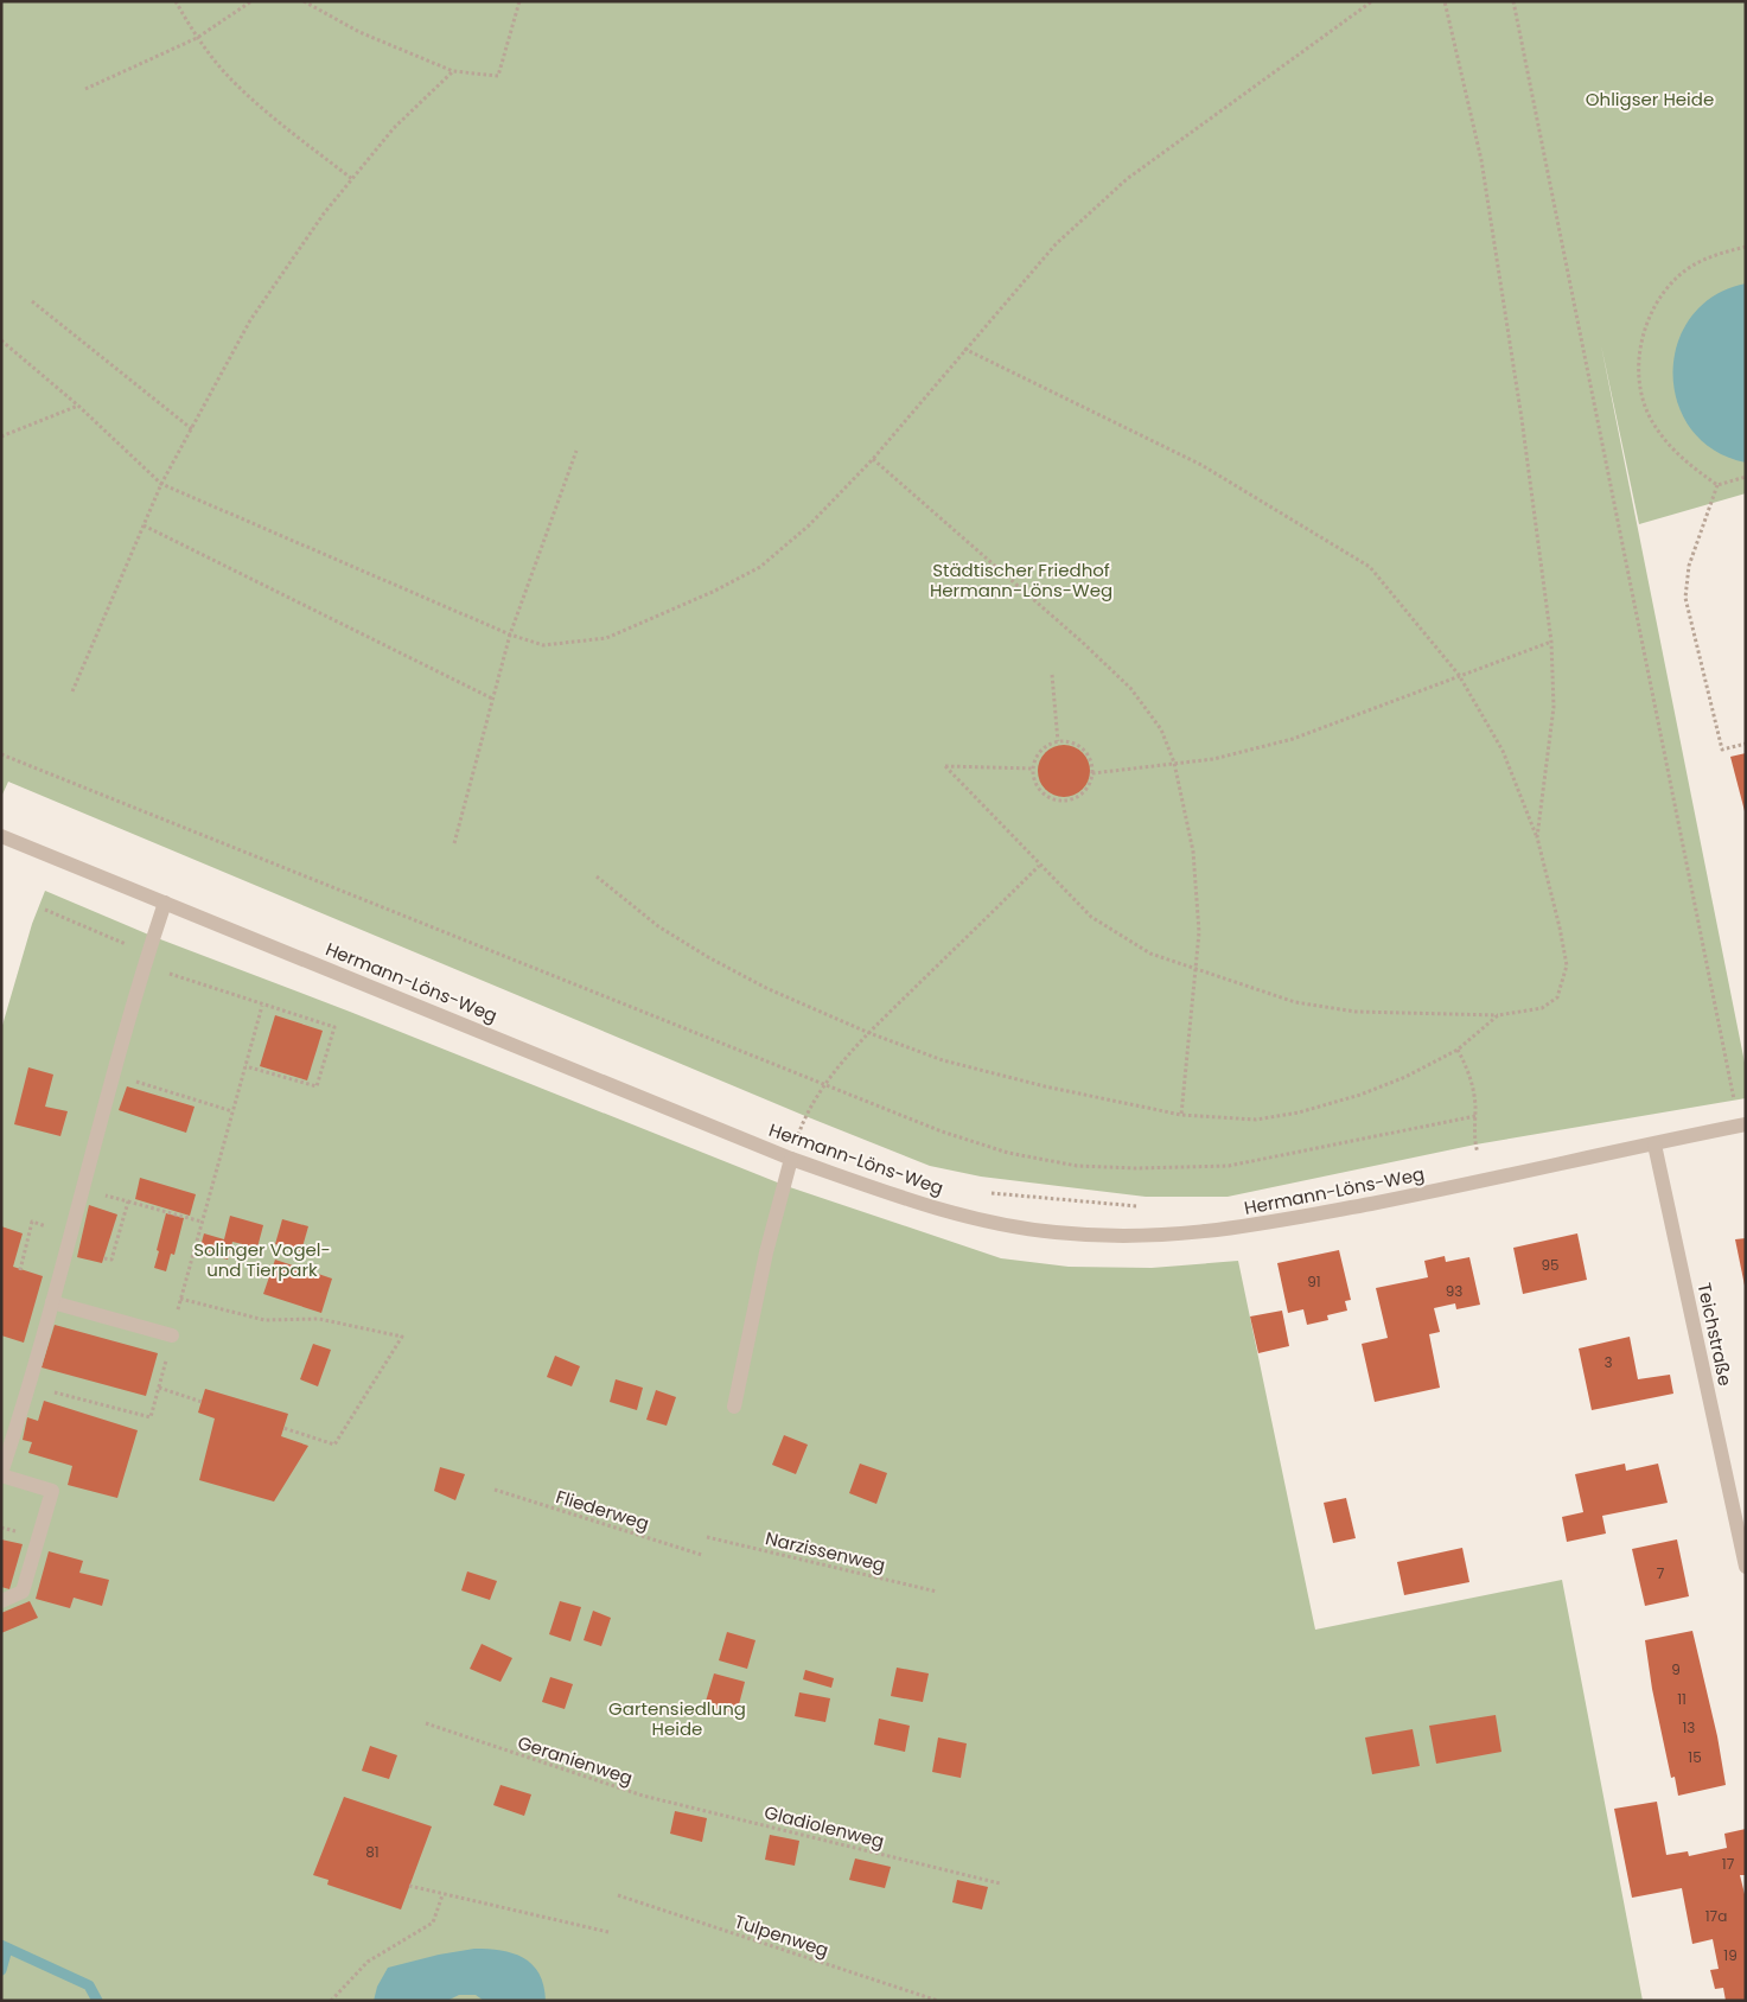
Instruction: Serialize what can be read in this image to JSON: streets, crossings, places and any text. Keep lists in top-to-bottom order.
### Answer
{
  "streets": {
    "street": ["Hermann-Löns-Weg", "Teichstraße"],
    "path": [
      "Fliederweg",
      "Narzissenweg",
      "Geranienweg",
      "Gladiolenweg",
      "Tulpenweg"
    ]
  },
  "crossings": [
    ["Hermann-Löns-Weg", "Teichstraße"],
    ["Geranienweg", "Gladiolenweg"]
  ],
  "parks": [
    "Ohligser Heide",
    "Städtischer Friedhof Hermann-Löns-Weg",
    "Solinger Vogel- und Tierpark",
    "Gartensiedlung Heide"
  ],
  "house_numbers": [
    "95",
    "91",
    "93",
    "3",
    "7",
    "9",
    "11",
    "13",
    "15",
    "81",
    "17",
    "17a",
    "19"
  ]
}
